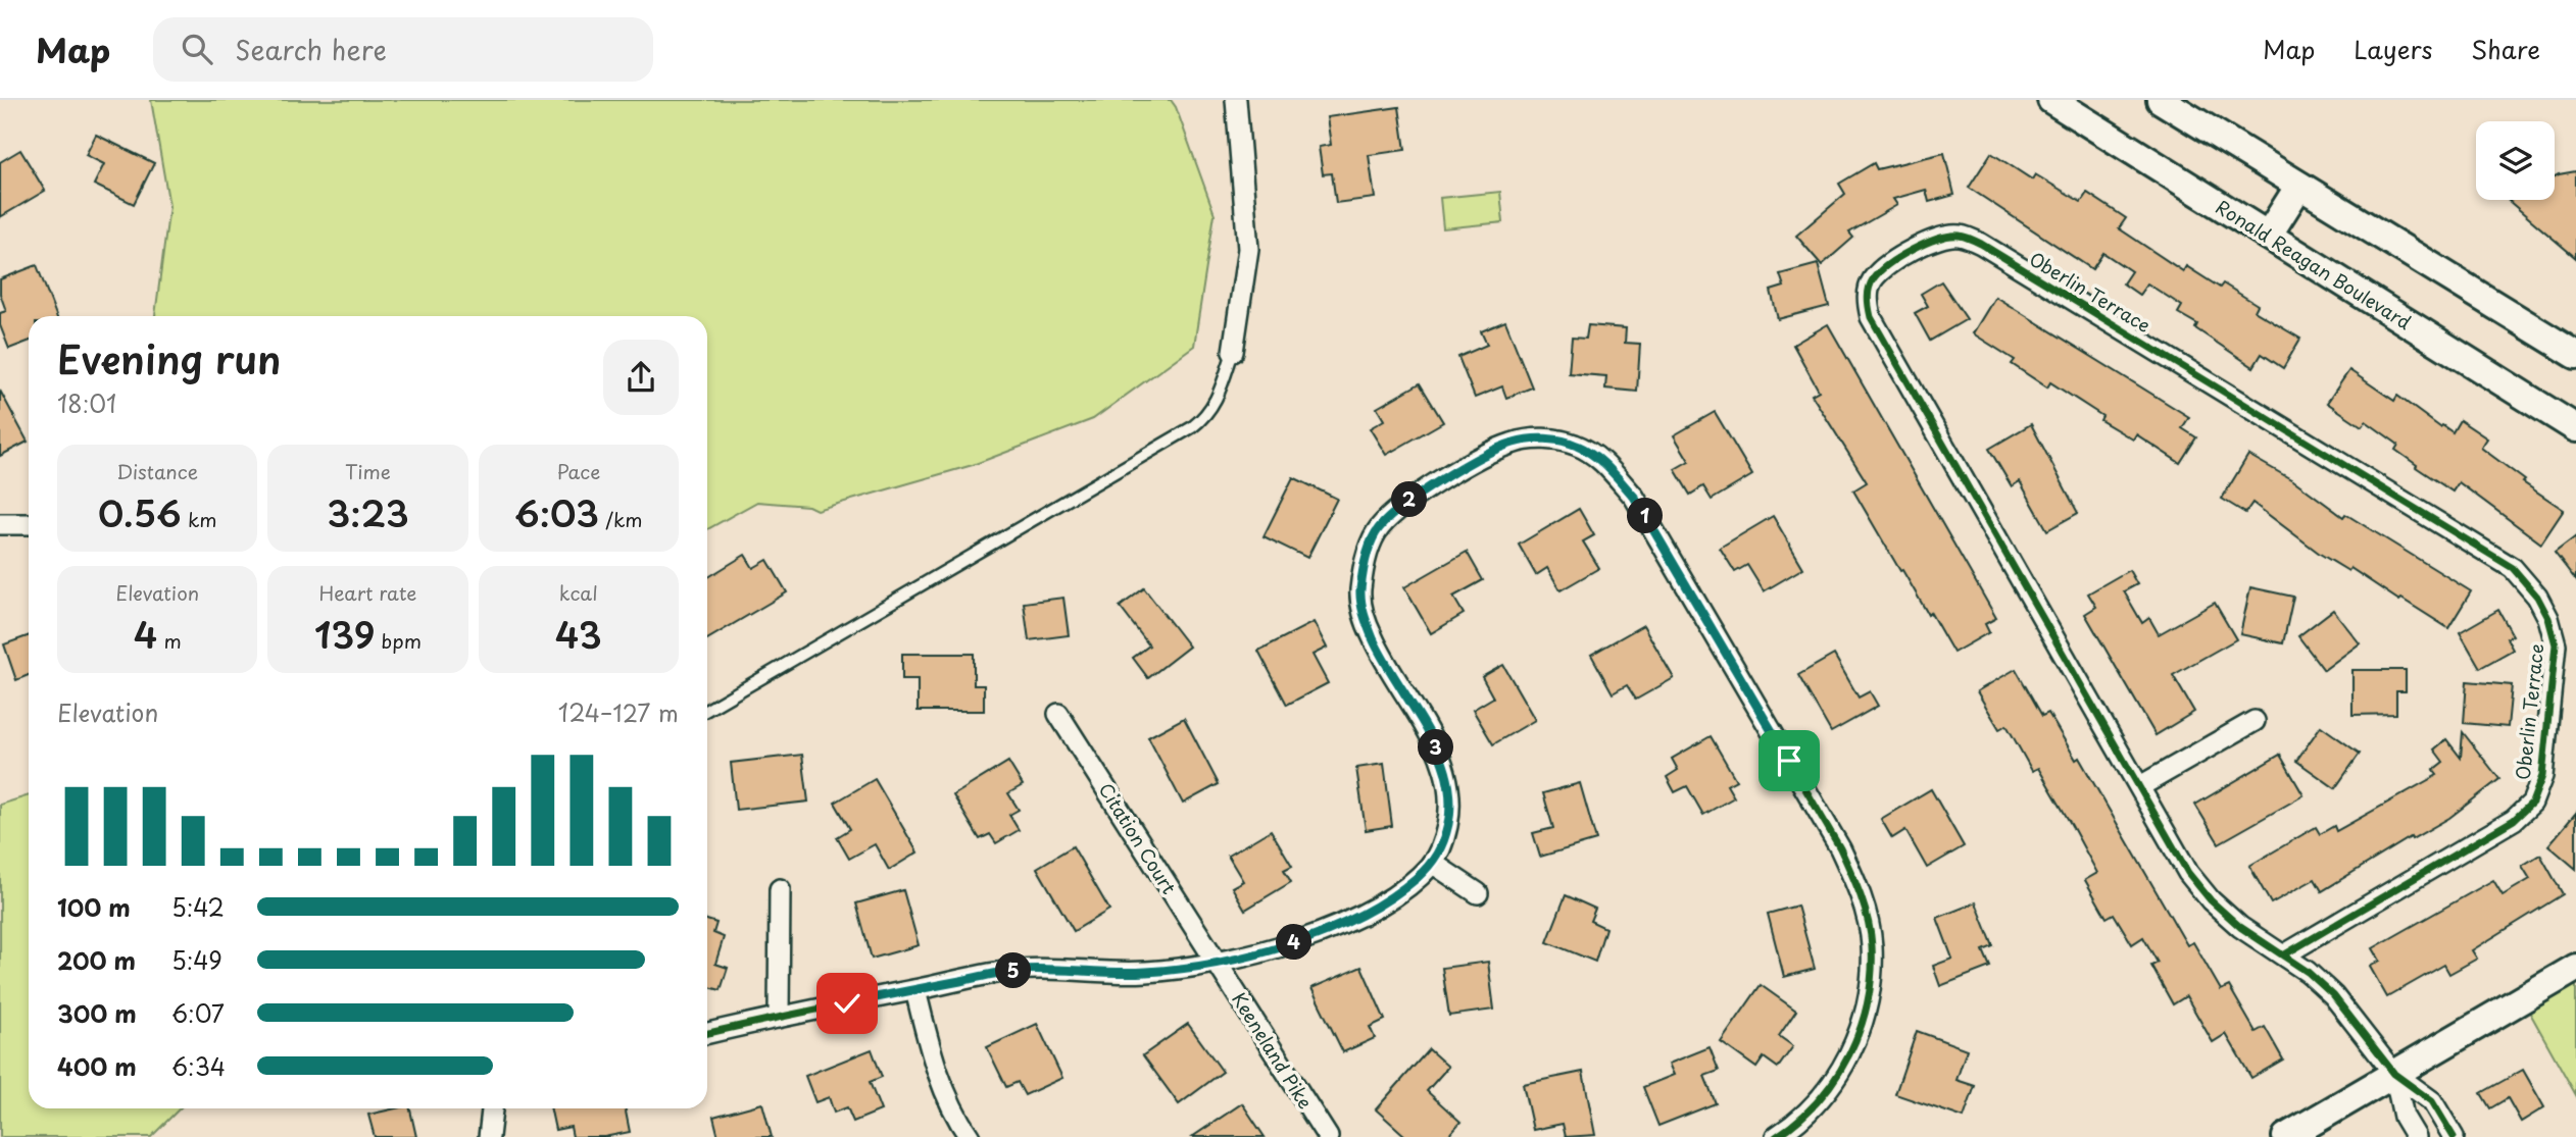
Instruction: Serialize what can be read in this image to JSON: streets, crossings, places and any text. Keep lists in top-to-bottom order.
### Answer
{
  "streets": {
    "main road": ["Ronald Reagan Boulevard"],
    "street": ["Oberlin Terrace", "Citation Court", "Keeneland Pike"]
  },
  "crossings": [
    ["Citation Court", "Keeneland Pike"]
  ],
  "page": {
    "header": "Map",
    "search": "Search here",
    "nav": ["Map", "Layers", "Share"],
    "heading": ["Evening run", "18:01"],
    "stats": [
      ["Distance", "0.56 km"],
      ["Time", "3:23"],
      ["Pace", "6:03 /km"],
      ["Elevation", "4 m"],
      ["Heart rate", "139 bpm"],
      ["kcal", "43"]
    ],
    "pins": [
      "2",
      "1",
      "3",
      "4",
      "5"
    ],
    "chart": ["Elevation", "124–127 m"],
    "list": [
      {
        "name": "100 m",
        "note": "5:42"
      },
      {
        "name": "200 m",
        "note": "5:49"
      },
      {
        "name": "300 m",
        "note": "6:07"
      },
      {
        "name": "400 m",
        "note": "6:34"
      }
    ]
  }
}
